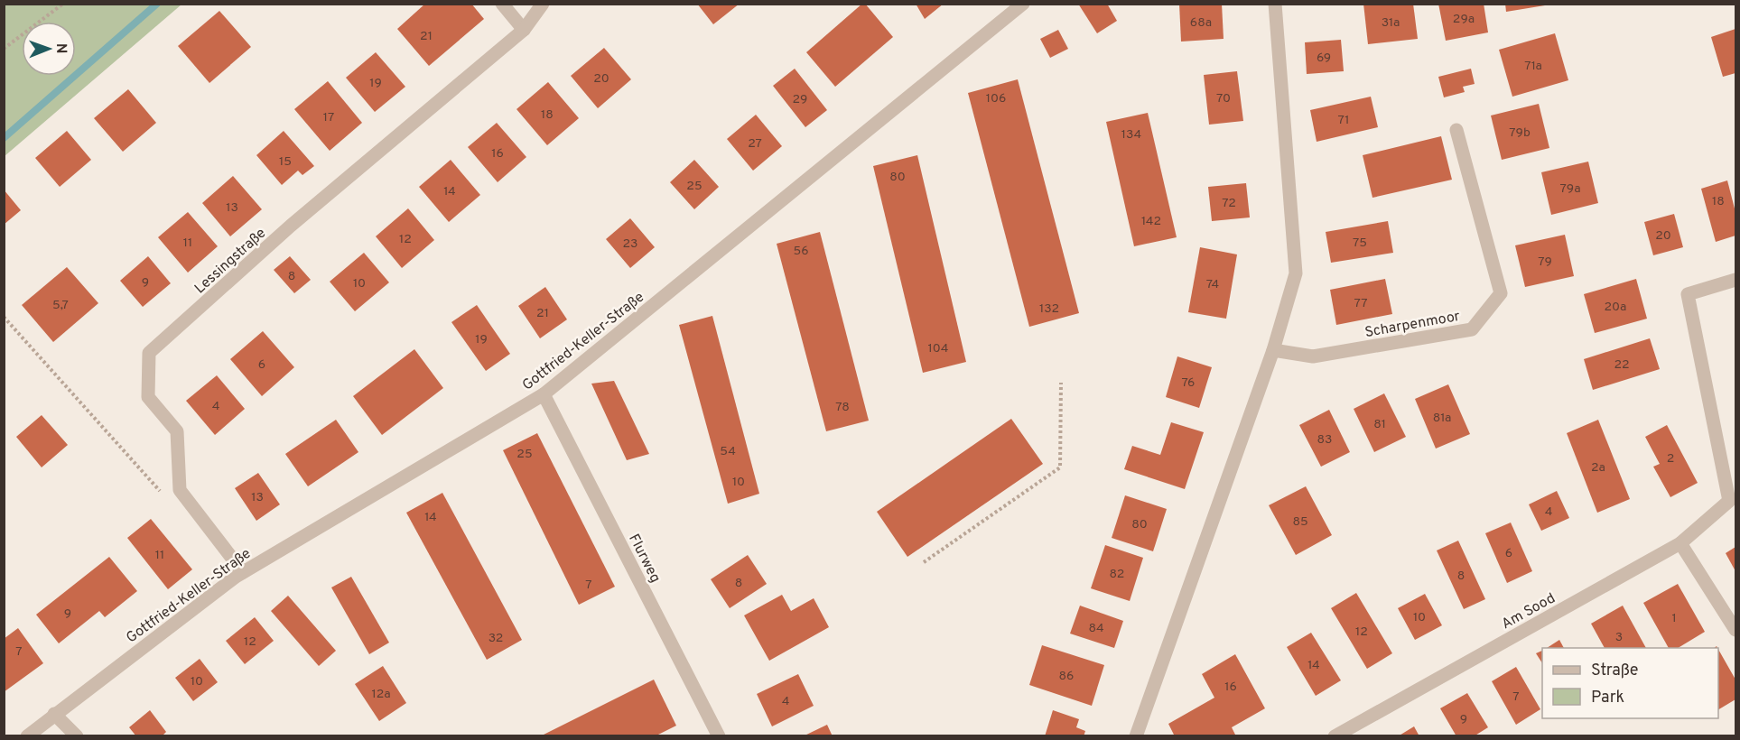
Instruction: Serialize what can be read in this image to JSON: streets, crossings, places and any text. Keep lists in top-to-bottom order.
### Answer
{
  "streets": {
    "street": [
      "Lessingstraße",
      "Scharpenmoor",
      "Gottfried-Keller-Straße",
      "Flurweg",
      "Am Sood"
    ]
  },
  "crossings": [
    ["Lessingstraße", "Gottfried-Keller-Straße"],
    ["Gottfried-Keller-Straße", "Flurweg"]
  ],
  "house_numbers": [
    "29a",
    "68a",
    "31a",
    "21",
    "69",
    "71a",
    "20",
    "19",
    "106",
    "70",
    "29",
    "18",
    "17",
    "71",
    "79b",
    "134",
    "27",
    "16",
    "15",
    "80",
    "25",
    "79a",
    "14",
    "18",
    "72",
    "13",
    "142",
    "20",
    "12",
    "11",
    "75",
    "23",
    "56",
    "79",
    "8",
    "9",
    "10",
    "74",
    "77",
    "5,7",
    "20a",
    "132",
    "21",
    "19",
    "104",
    "6",
    "22",
    "76",
    "4",
    "78",
    "81a",
    "81",
    "83",
    "54",
    "25",
    "2",
    "2a",
    "10",
    "13",
    "4",
    "14",
    "85",
    "80",
    "6",
    "11",
    "82",
    "8",
    "8",
    "7",
    "9",
    "10",
    "1",
    "84",
    "12",
    "3",
    "32",
    "12",
    "7",
    "14",
    "86",
    "10",
    "16",
    "12a",
    "7",
    "4",
    "9"
  ],
  "legend": ["Straße", "Park"],
  "north": "right"
}
